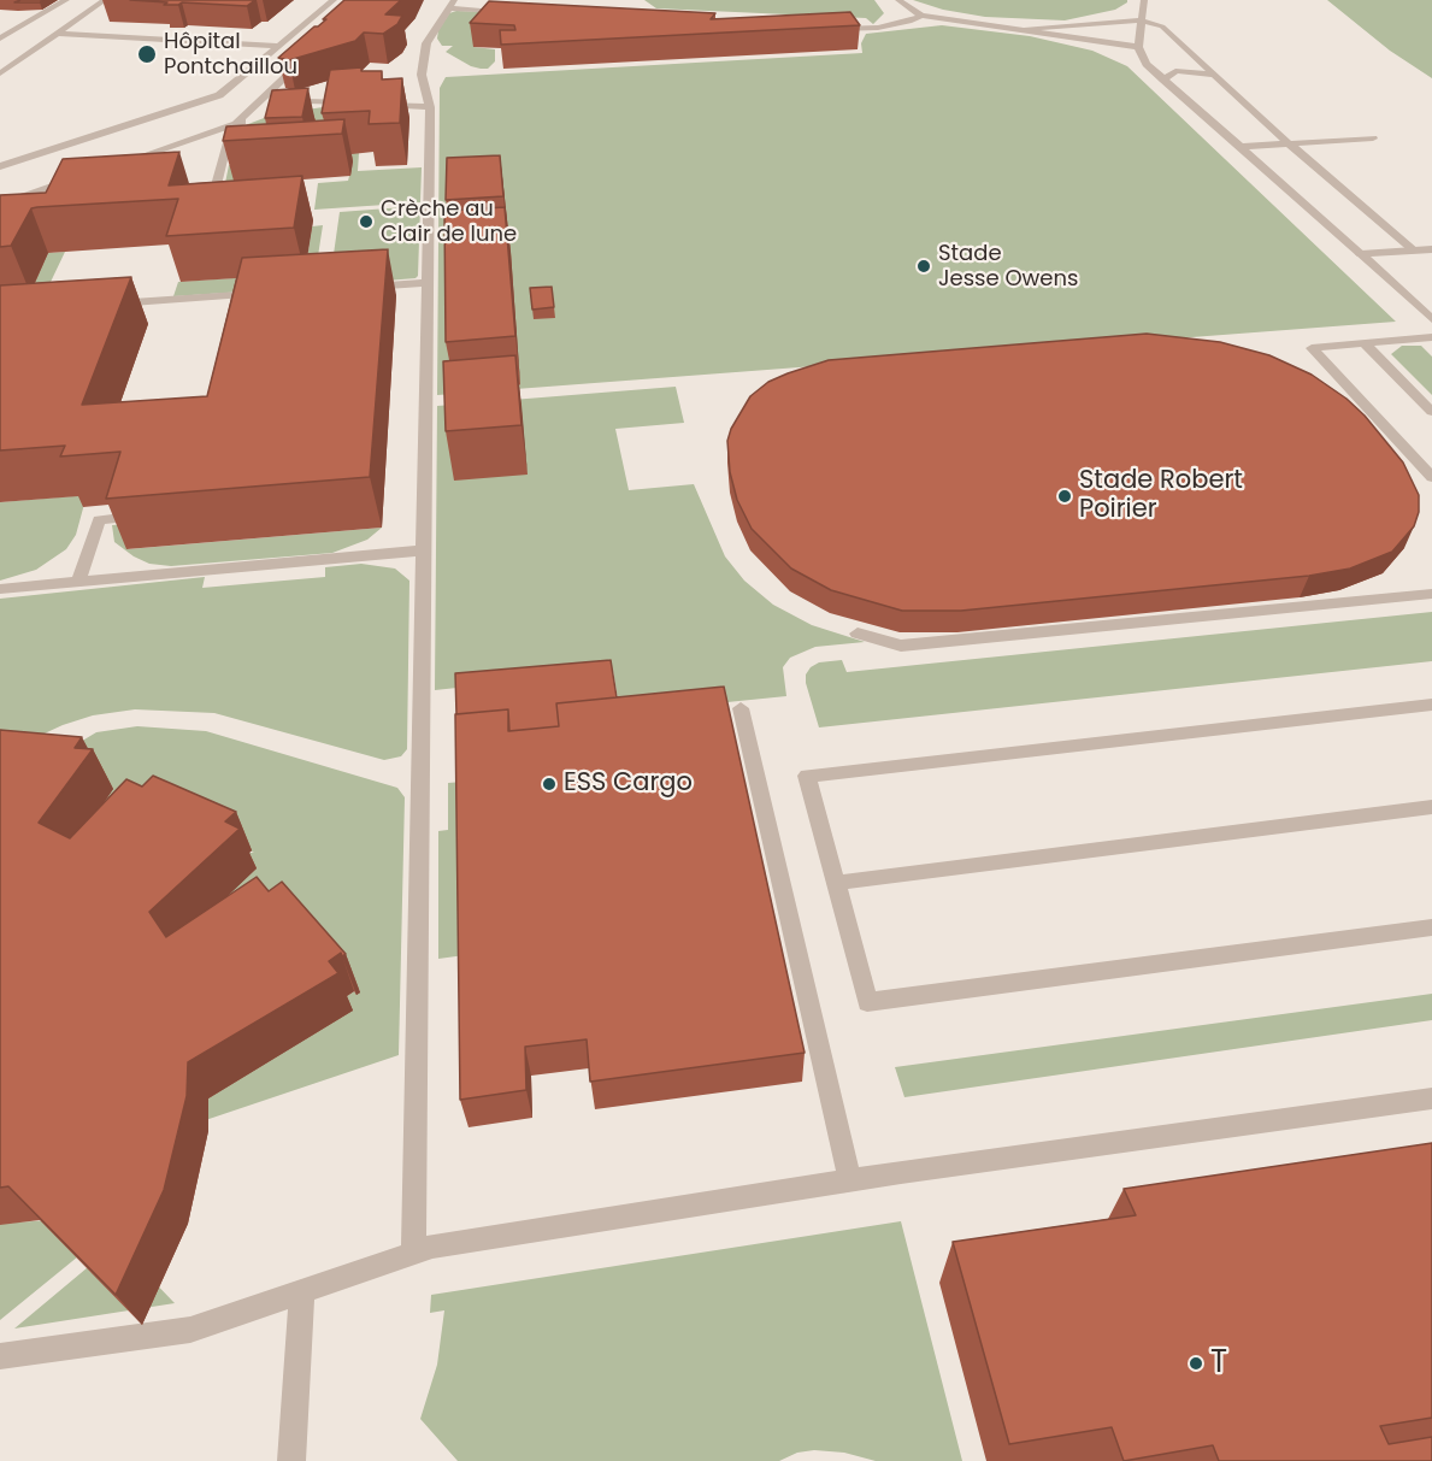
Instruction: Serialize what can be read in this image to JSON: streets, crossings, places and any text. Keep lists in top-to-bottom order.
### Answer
{
  "places": [
    "Hôpital Pontchaillou",
    "Crèche au Clair de lune",
    "Stade Jesse Owens",
    "Stade Robert Poirier",
    "ESS Cargo",
    "T"
  ]
}
